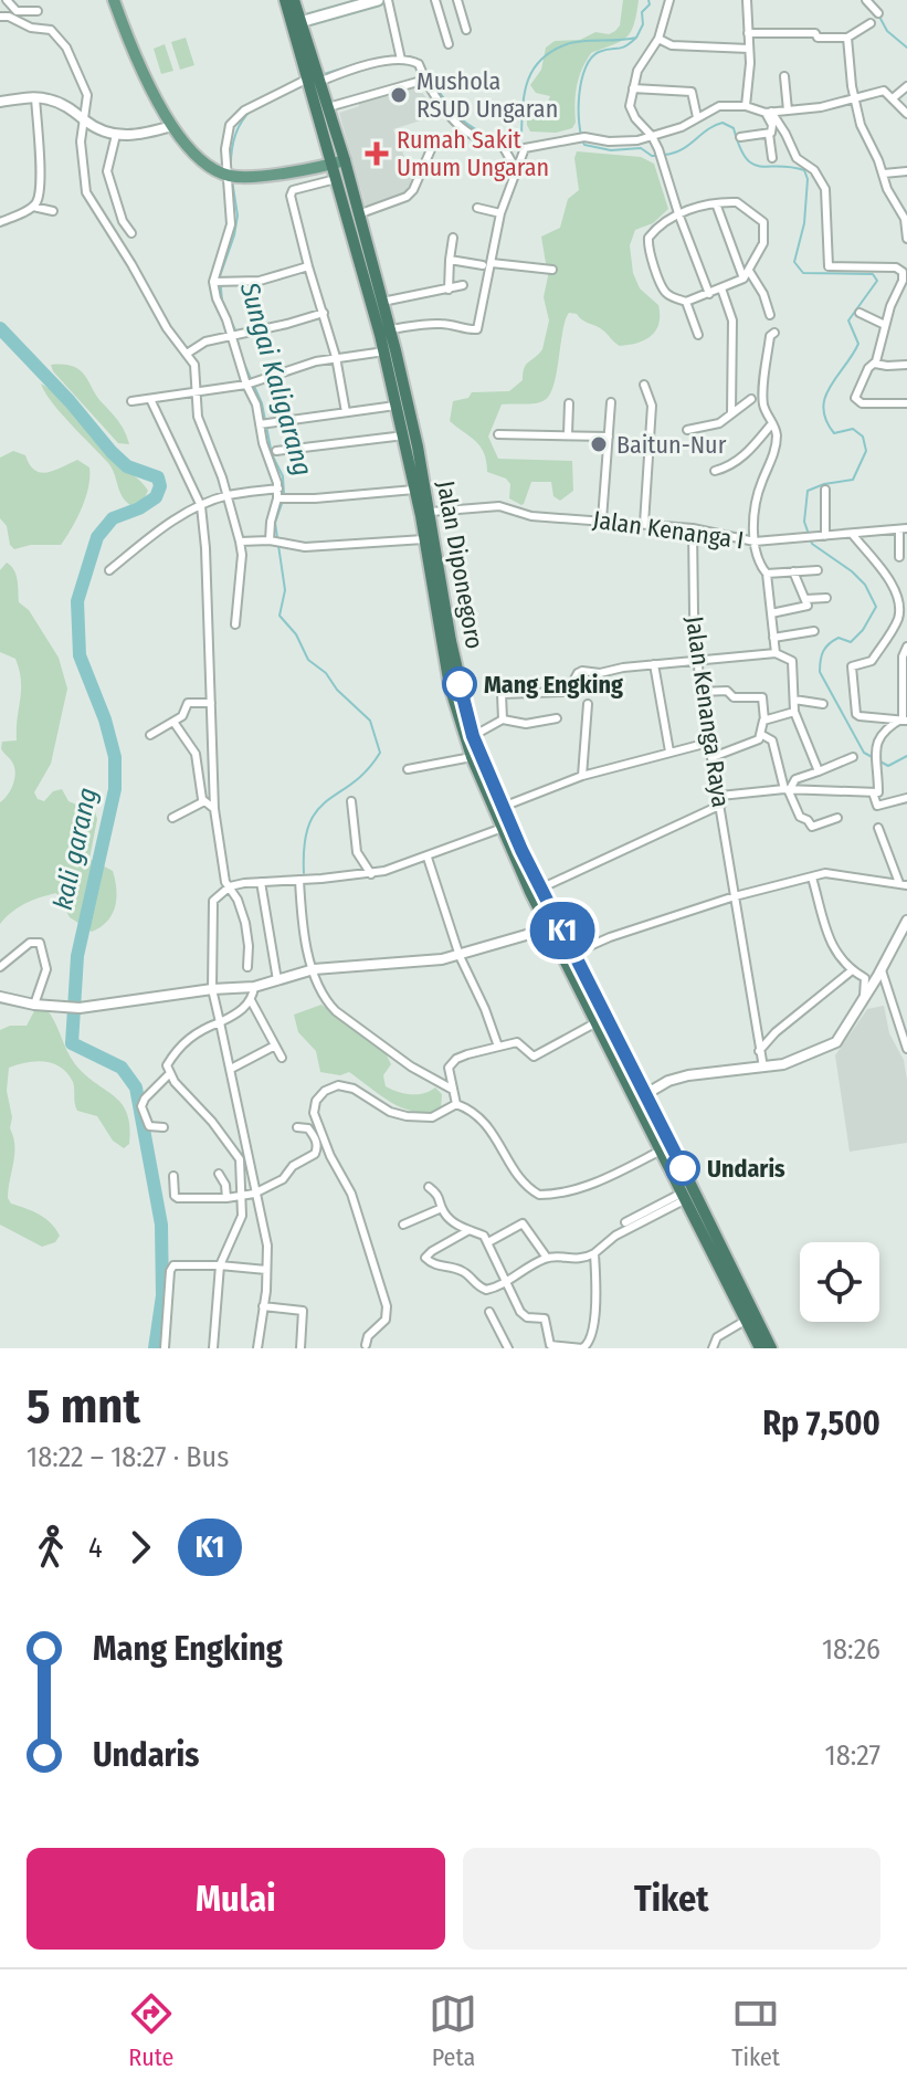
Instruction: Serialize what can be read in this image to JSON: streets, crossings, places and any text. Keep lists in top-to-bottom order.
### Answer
{
  "streets": {
    "highway": ["Jalan Diponegoro"],
    "street": ["Jalan Kenanga I", "Jalan Kenanga Raya"]
  },
  "crossings": [
    ["Jalan Kenanga I", "Jalan Diponegoro"],
    ["Jalan Kenanga I", "Jalan Kenanga Raya"]
  ],
  "water": ["Sungai Kaligarang", "kali garang"],
  "places": {
    "other": [
      "Mushola RSUD Ungaran",
      "Baitun-Nur",
      "Mang Engking",
      "Undaris"
    ],
    "health": ["Rumah Sakit Umum Ungaran"]
  },
  "lines": ["bus line K1"],
  "page": {
    "on_map": "K1",
    "heading": ["5 mnt", "18:22 – 18:27 · Bus", "Rp 7,500"],
    "legs": ["4", "K1"],
    "list": [
      {
        "name": "Mang Engking",
        "value": "18:26"
      },
      {
        "name": "Undaris",
        "value": "18:27"
      }
    ],
    "buttons": ["Mulai", "Tiket"],
    "tabs": ["Rute", "Peta", "Tiket"]
  }
}
